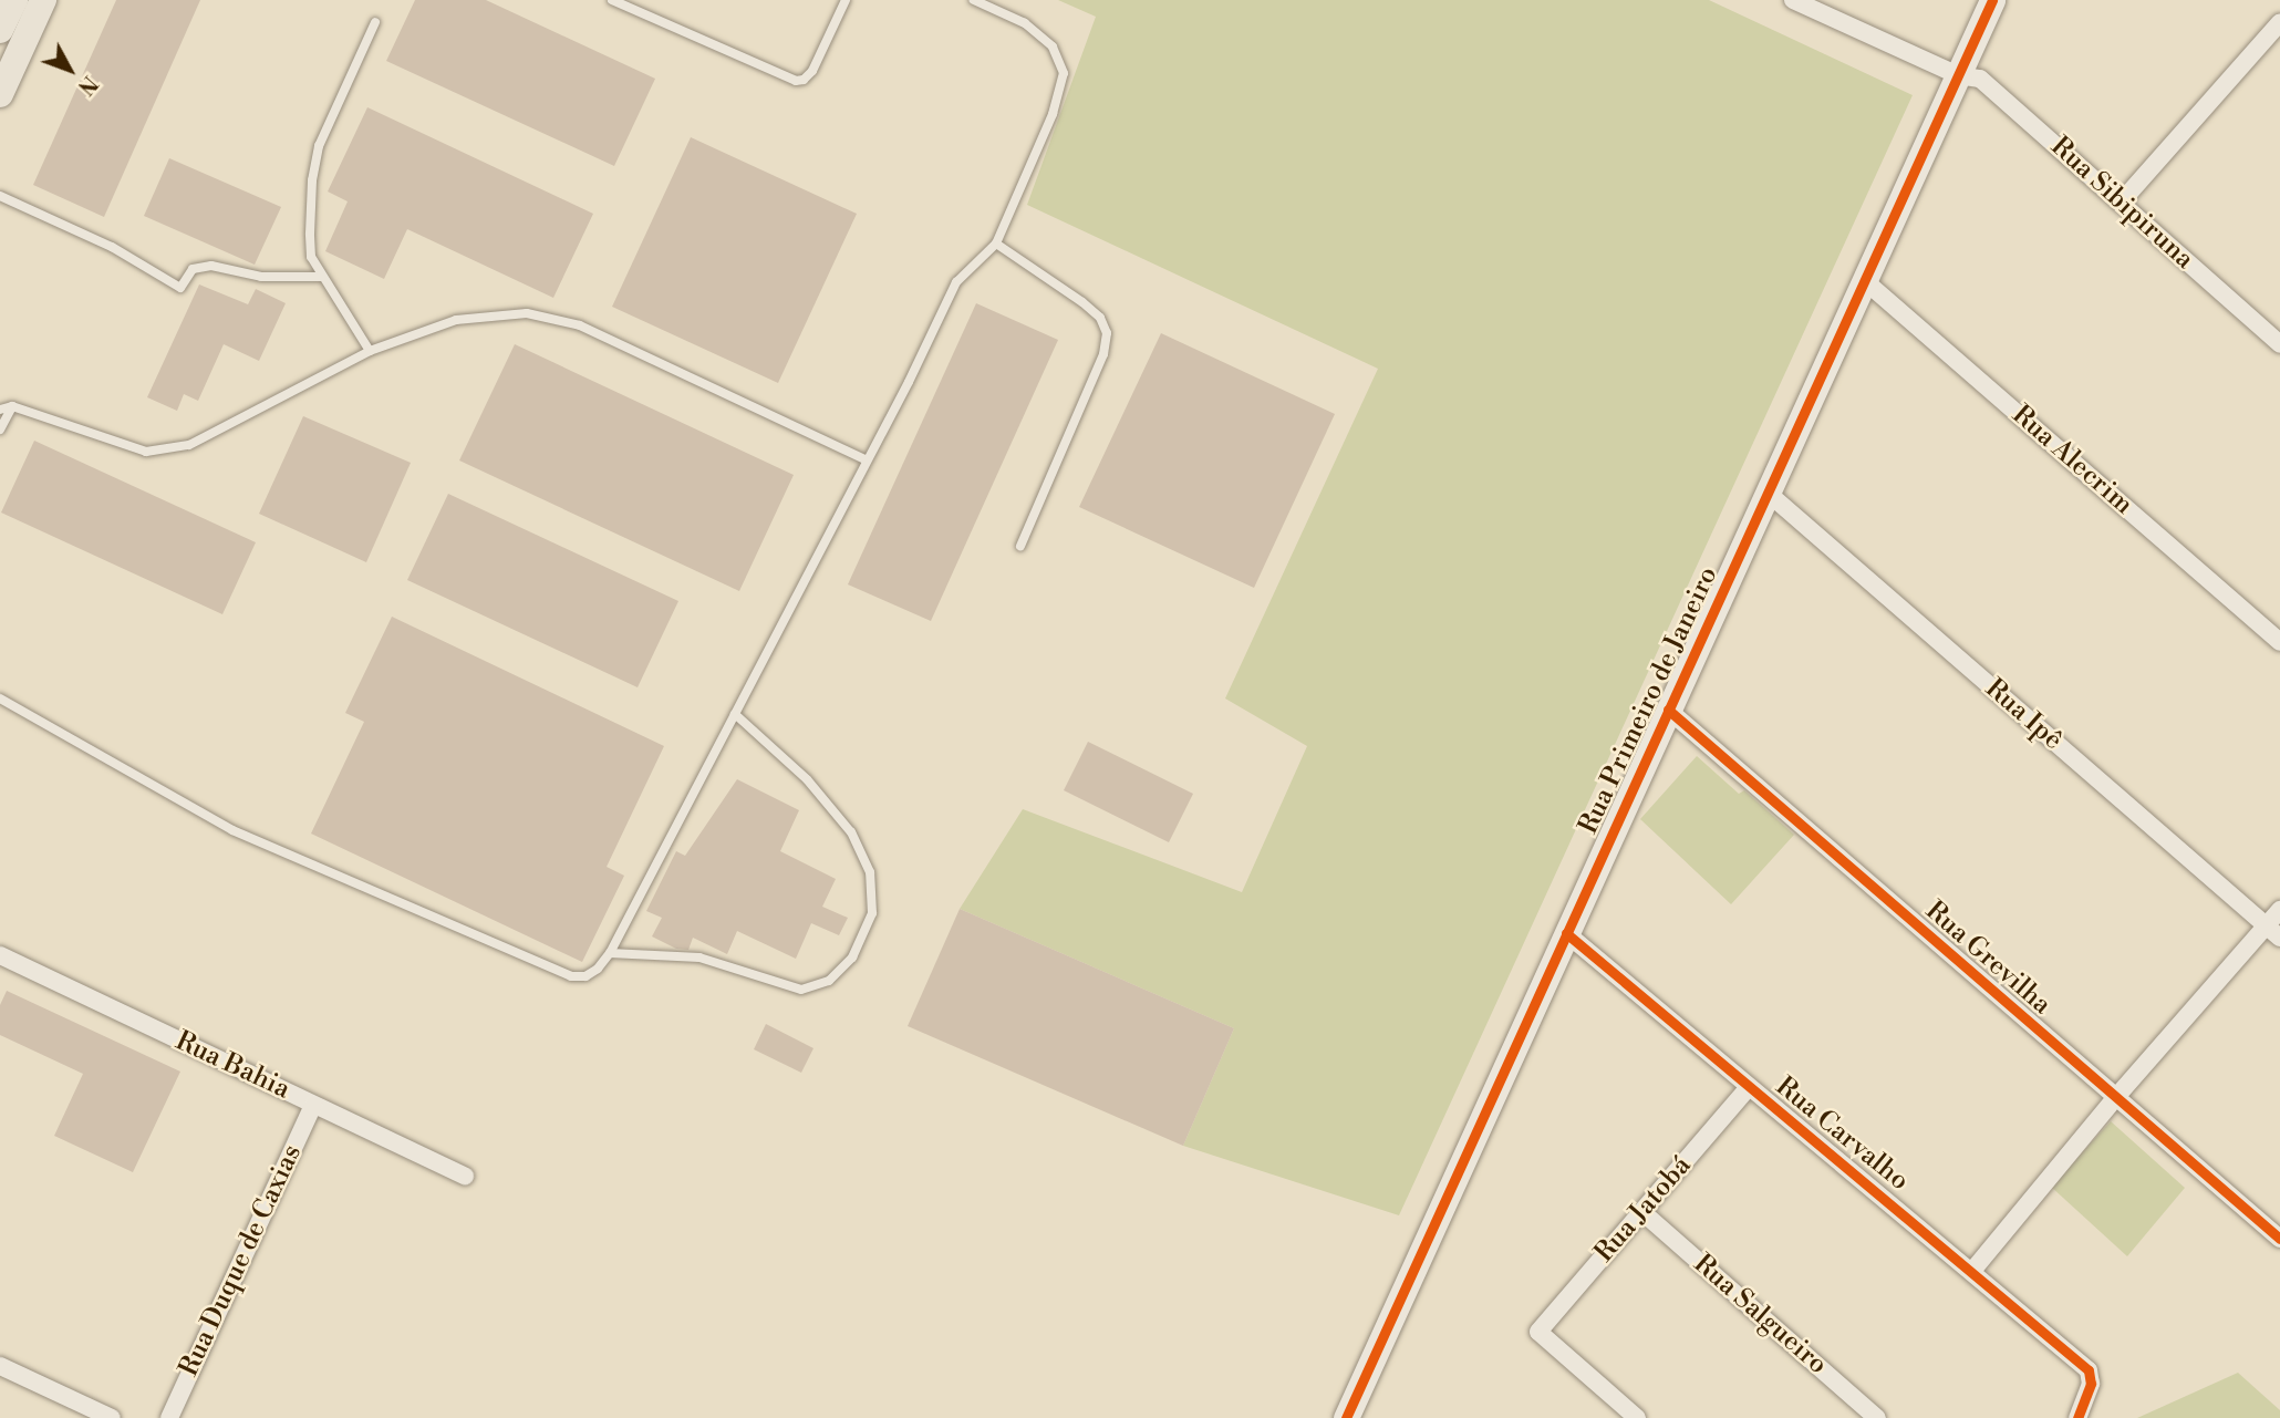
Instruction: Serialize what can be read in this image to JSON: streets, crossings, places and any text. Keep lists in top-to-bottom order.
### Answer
{
  "streets": {
    "street": [
      "Rua Sibipiruna",
      "Rua Alecrim",
      "Rua Primeiro de Janeiro",
      "Rua Ipê",
      "Rua Grevilha",
      "Rua Bahia",
      "Rua Carvalho",
      "Rua Jatobá",
      "Rua Duque de Caxias",
      "Rua Salgueiro"
    ]
  },
  "crossings": [
    ["Rua Sibipiruna", "Rua Primeiro de Janeiro"],
    ["Rua Alecrim", "Rua Primeiro de Janeiro"],
    ["Rua Primeiro de Janeiro", "Rua Ipê"],
    ["Rua Primeiro de Janeiro", "Rua Grevilha"],
    ["Rua Primeiro de Janeiro", "Rua Carvalho"],
    ["Rua Bahia", "Rua Duque de Caxias"],
    ["Rua Carvalho", "Rua Jatobá"],
    ["Rua Jatobá", "Rua Salgueiro"]
  ],
  "north": "bottom right"
}
